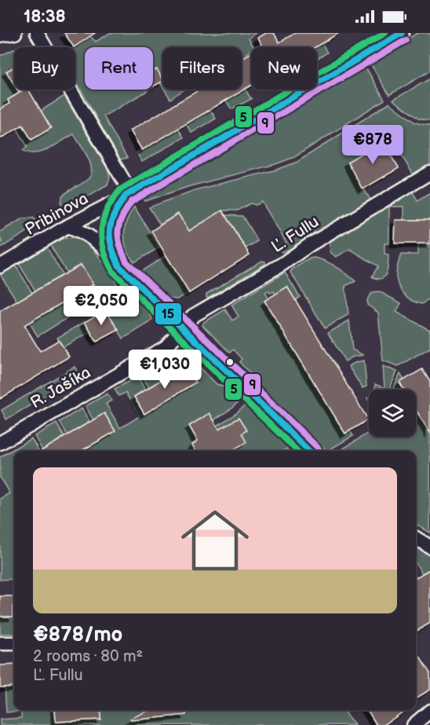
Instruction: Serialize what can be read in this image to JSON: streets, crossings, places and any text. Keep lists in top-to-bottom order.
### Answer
{
  "streets": {
    "street": ["Pribinova", "Ľ. Fullu", "R. Jašíka"]
  },
  "crossings": [
    ["Ľ. Fullu", "R. Jašíka"]
  ],
  "lines": ["transit line 15", "transit line 5", "transit line 9"],
  "page": {
    "status": "18:38",
    "chip": [
      "Buy",
      "Rent",
      "Filters",
      "New"
    ],
    "price": ["€878", "€2,050", "€1,030"],
    "list": [
      {
        "name": "€878/mo",
        "note": "2 rooms · 80 m² · Ľ. Fullu"
      }
    ]
  }
}
